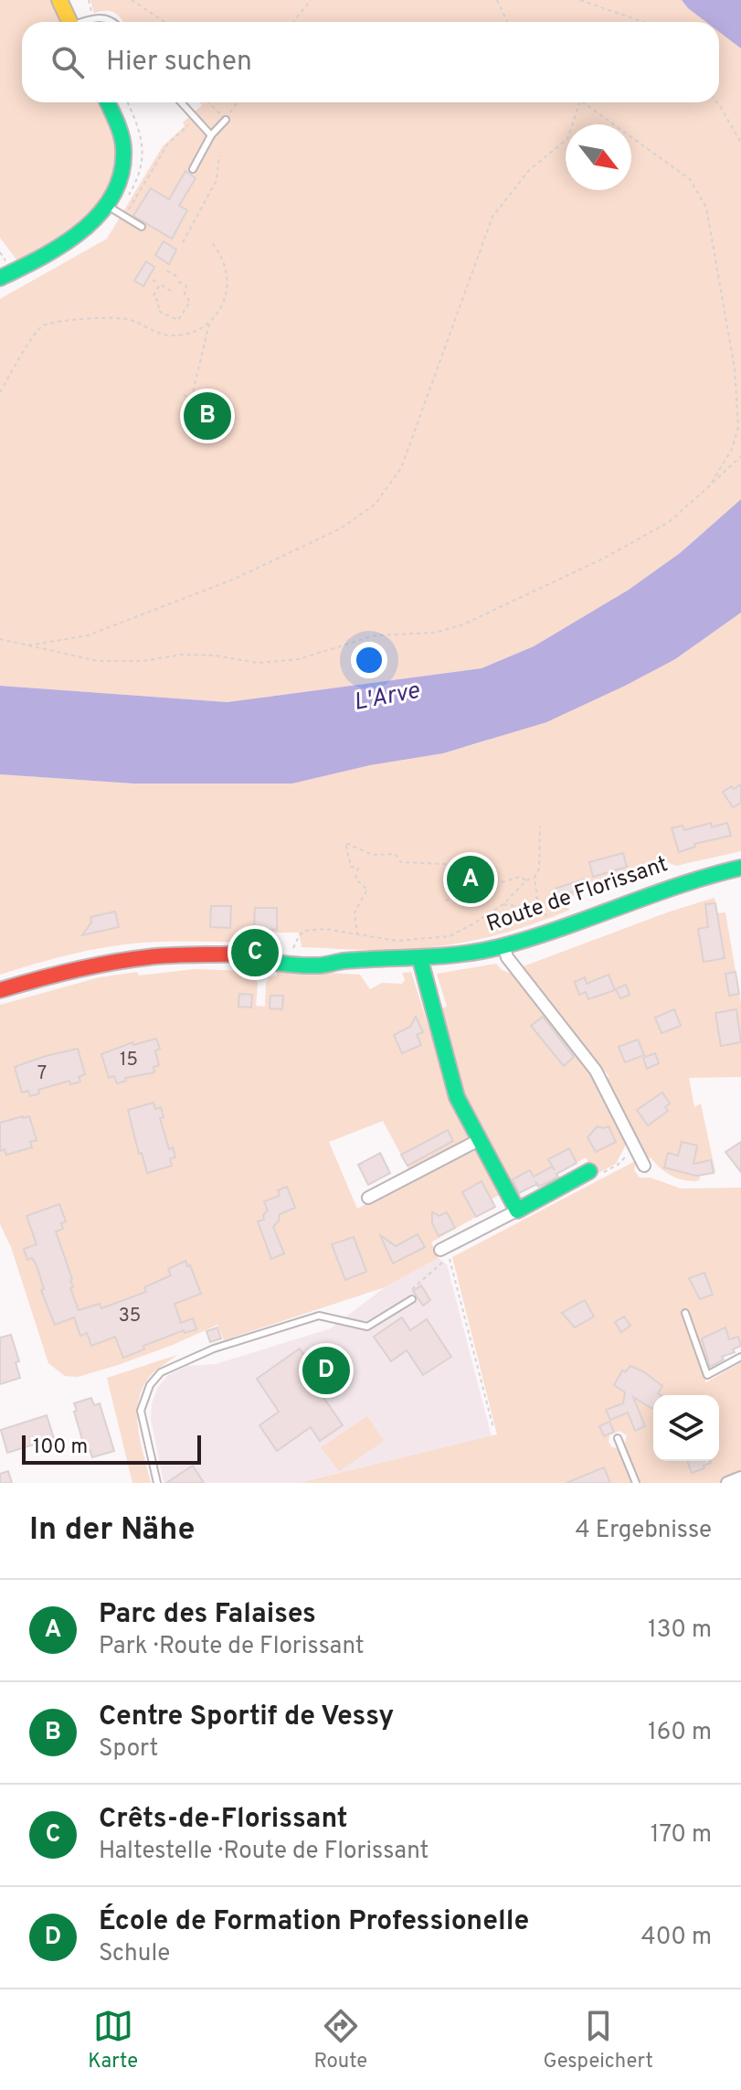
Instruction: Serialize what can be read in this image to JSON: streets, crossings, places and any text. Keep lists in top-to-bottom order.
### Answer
{
  "streets": {
    "main road": ["Route de Florissant"]
  },
  "water": ["L'Arve"],
  "house_numbers": ["15", "7", "35"],
  "scale_bar": "100 m",
  "north": "bottom right",
  "page": {
    "search": "Hier suchen",
    "pins": [
      "B",
      "A",
      "C",
      "D"
    ],
    "scale": "100 m",
    "heading": ["In der Nähe", "4 Ergebnisse"],
    "list": [
      {
        "mark": "A",
        "name": "Parc des Falaises",
        "note": "Park · Route de Florissant",
        "value": "130 m"
      },
      {
        "mark": "B",
        "name": "Centre Sportif de Vessy",
        "note": "Sport",
        "value": "160 m"
      },
      {
        "mark": "C",
        "name": "Crêts-de-Florissant",
        "note": "Haltestelle · Route de Florissant",
        "value": "170 m"
      },
      {
        "mark": "D",
        "name": "École de Formation Professionelle",
        "note": "Schule",
        "value": "400 m"
      }
    ],
    "nav": ["Karte", "Route", "Gespeichert"]
  }
}
